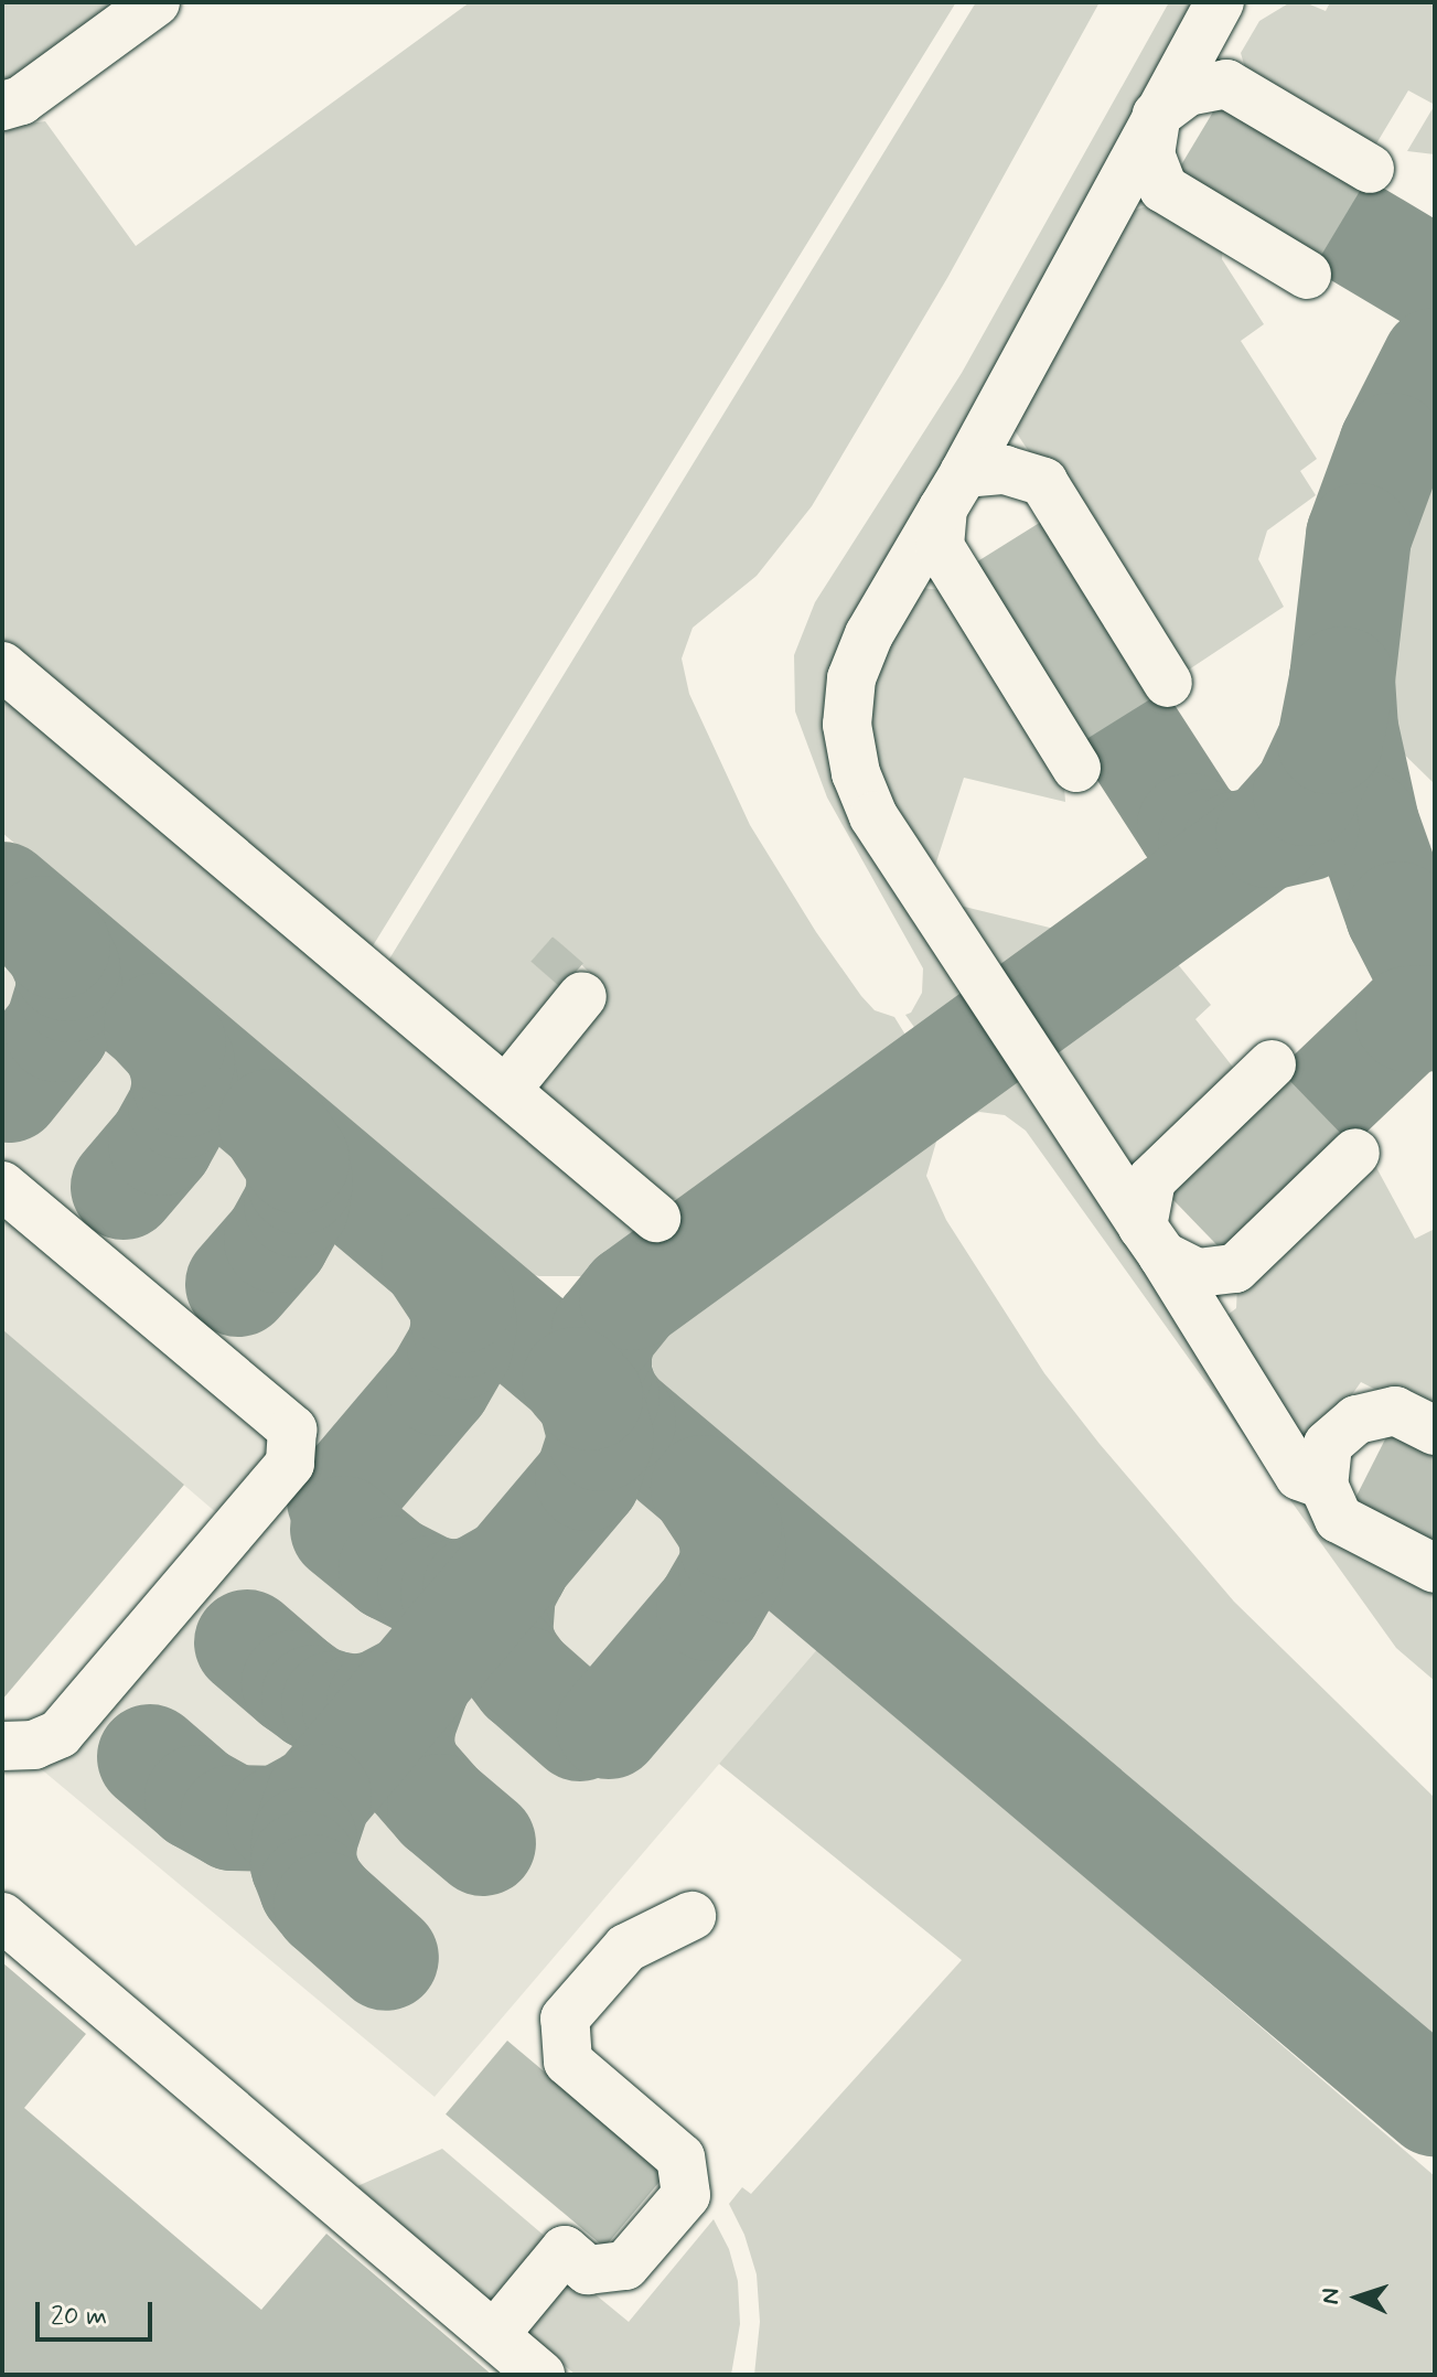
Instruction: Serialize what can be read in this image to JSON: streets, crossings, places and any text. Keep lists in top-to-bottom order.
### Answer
{
  "scale_bar": "20 m",
  "north": "left"
}
